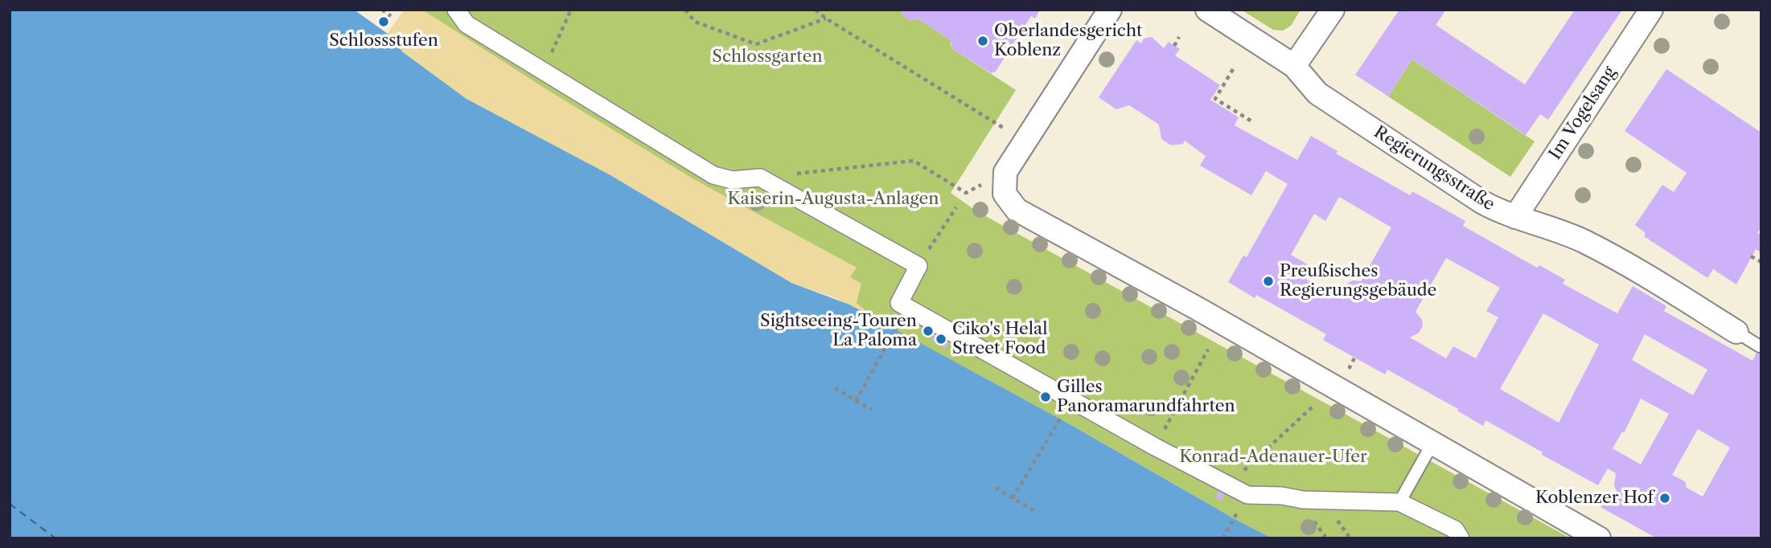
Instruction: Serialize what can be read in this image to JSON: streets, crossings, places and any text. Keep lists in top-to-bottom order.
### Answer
{
  "streets": {
    "street": ["Im Vogelsang", "Regierungsstraße"]
  },
  "crossings": [
    ["Im Vogelsang", "Regierungsstraße"]
  ],
  "parks": ["Schlossgarten", "Kaiserin-Augusta-Anlagen", "Konrad-Adenauer-Ufer"],
  "places": [
    "Schlossstufen",
    "Oberlandesgericht Koblenz",
    "Preußisches Regierungsgebäude",
    "Sightseeing-Touren La Paloma",
    "Ciko's Helal Street Food",
    "Gilles Panoramarundfahrten",
    "Koblenzer Hof"
  ]
}
